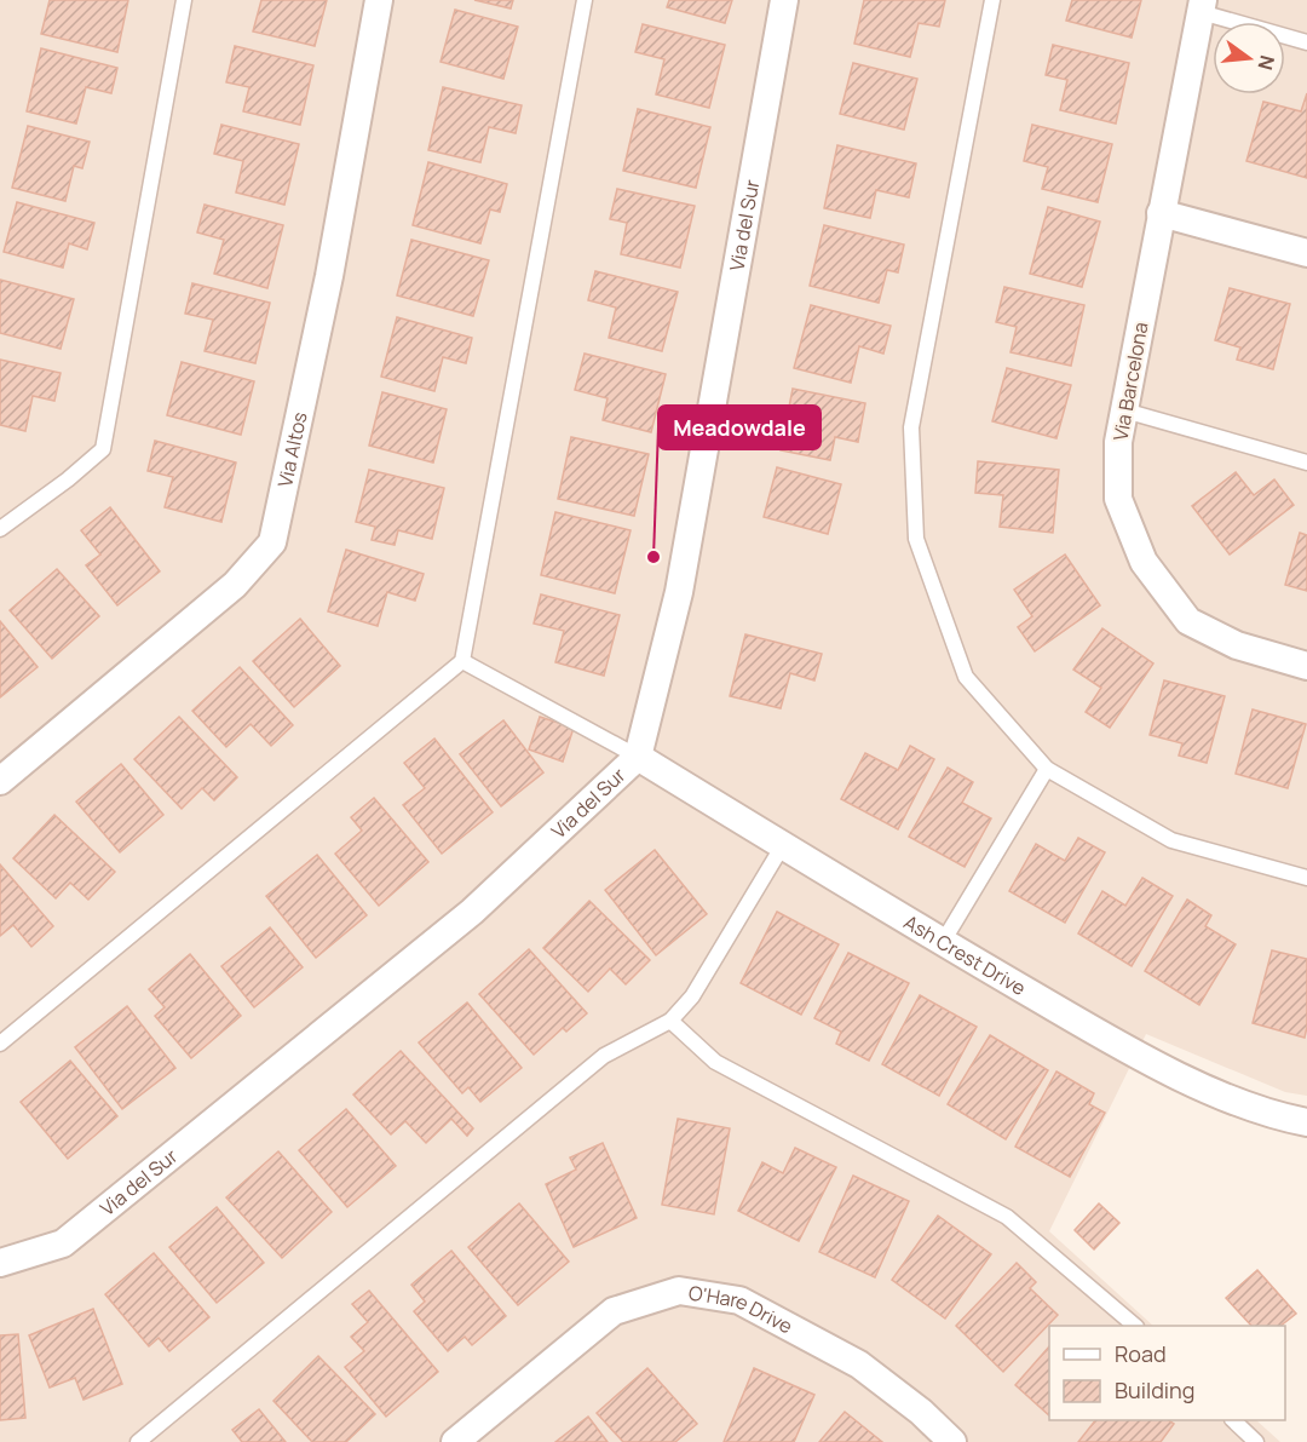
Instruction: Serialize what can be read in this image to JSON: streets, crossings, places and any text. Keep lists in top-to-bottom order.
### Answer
{
  "streets": {
    "street": [
      "Via del Sur",
      "Via Barcelona",
      "Via Altos",
      "Ash Crest Drive",
      "O'Hare Drive"
    ]
  },
  "crossings": [
    ["Via del Sur", "Ash Crest Drive"]
  ],
  "places": ["Meadowdale"],
  "legend": ["Road", "Building"],
  "north": "right"
}
